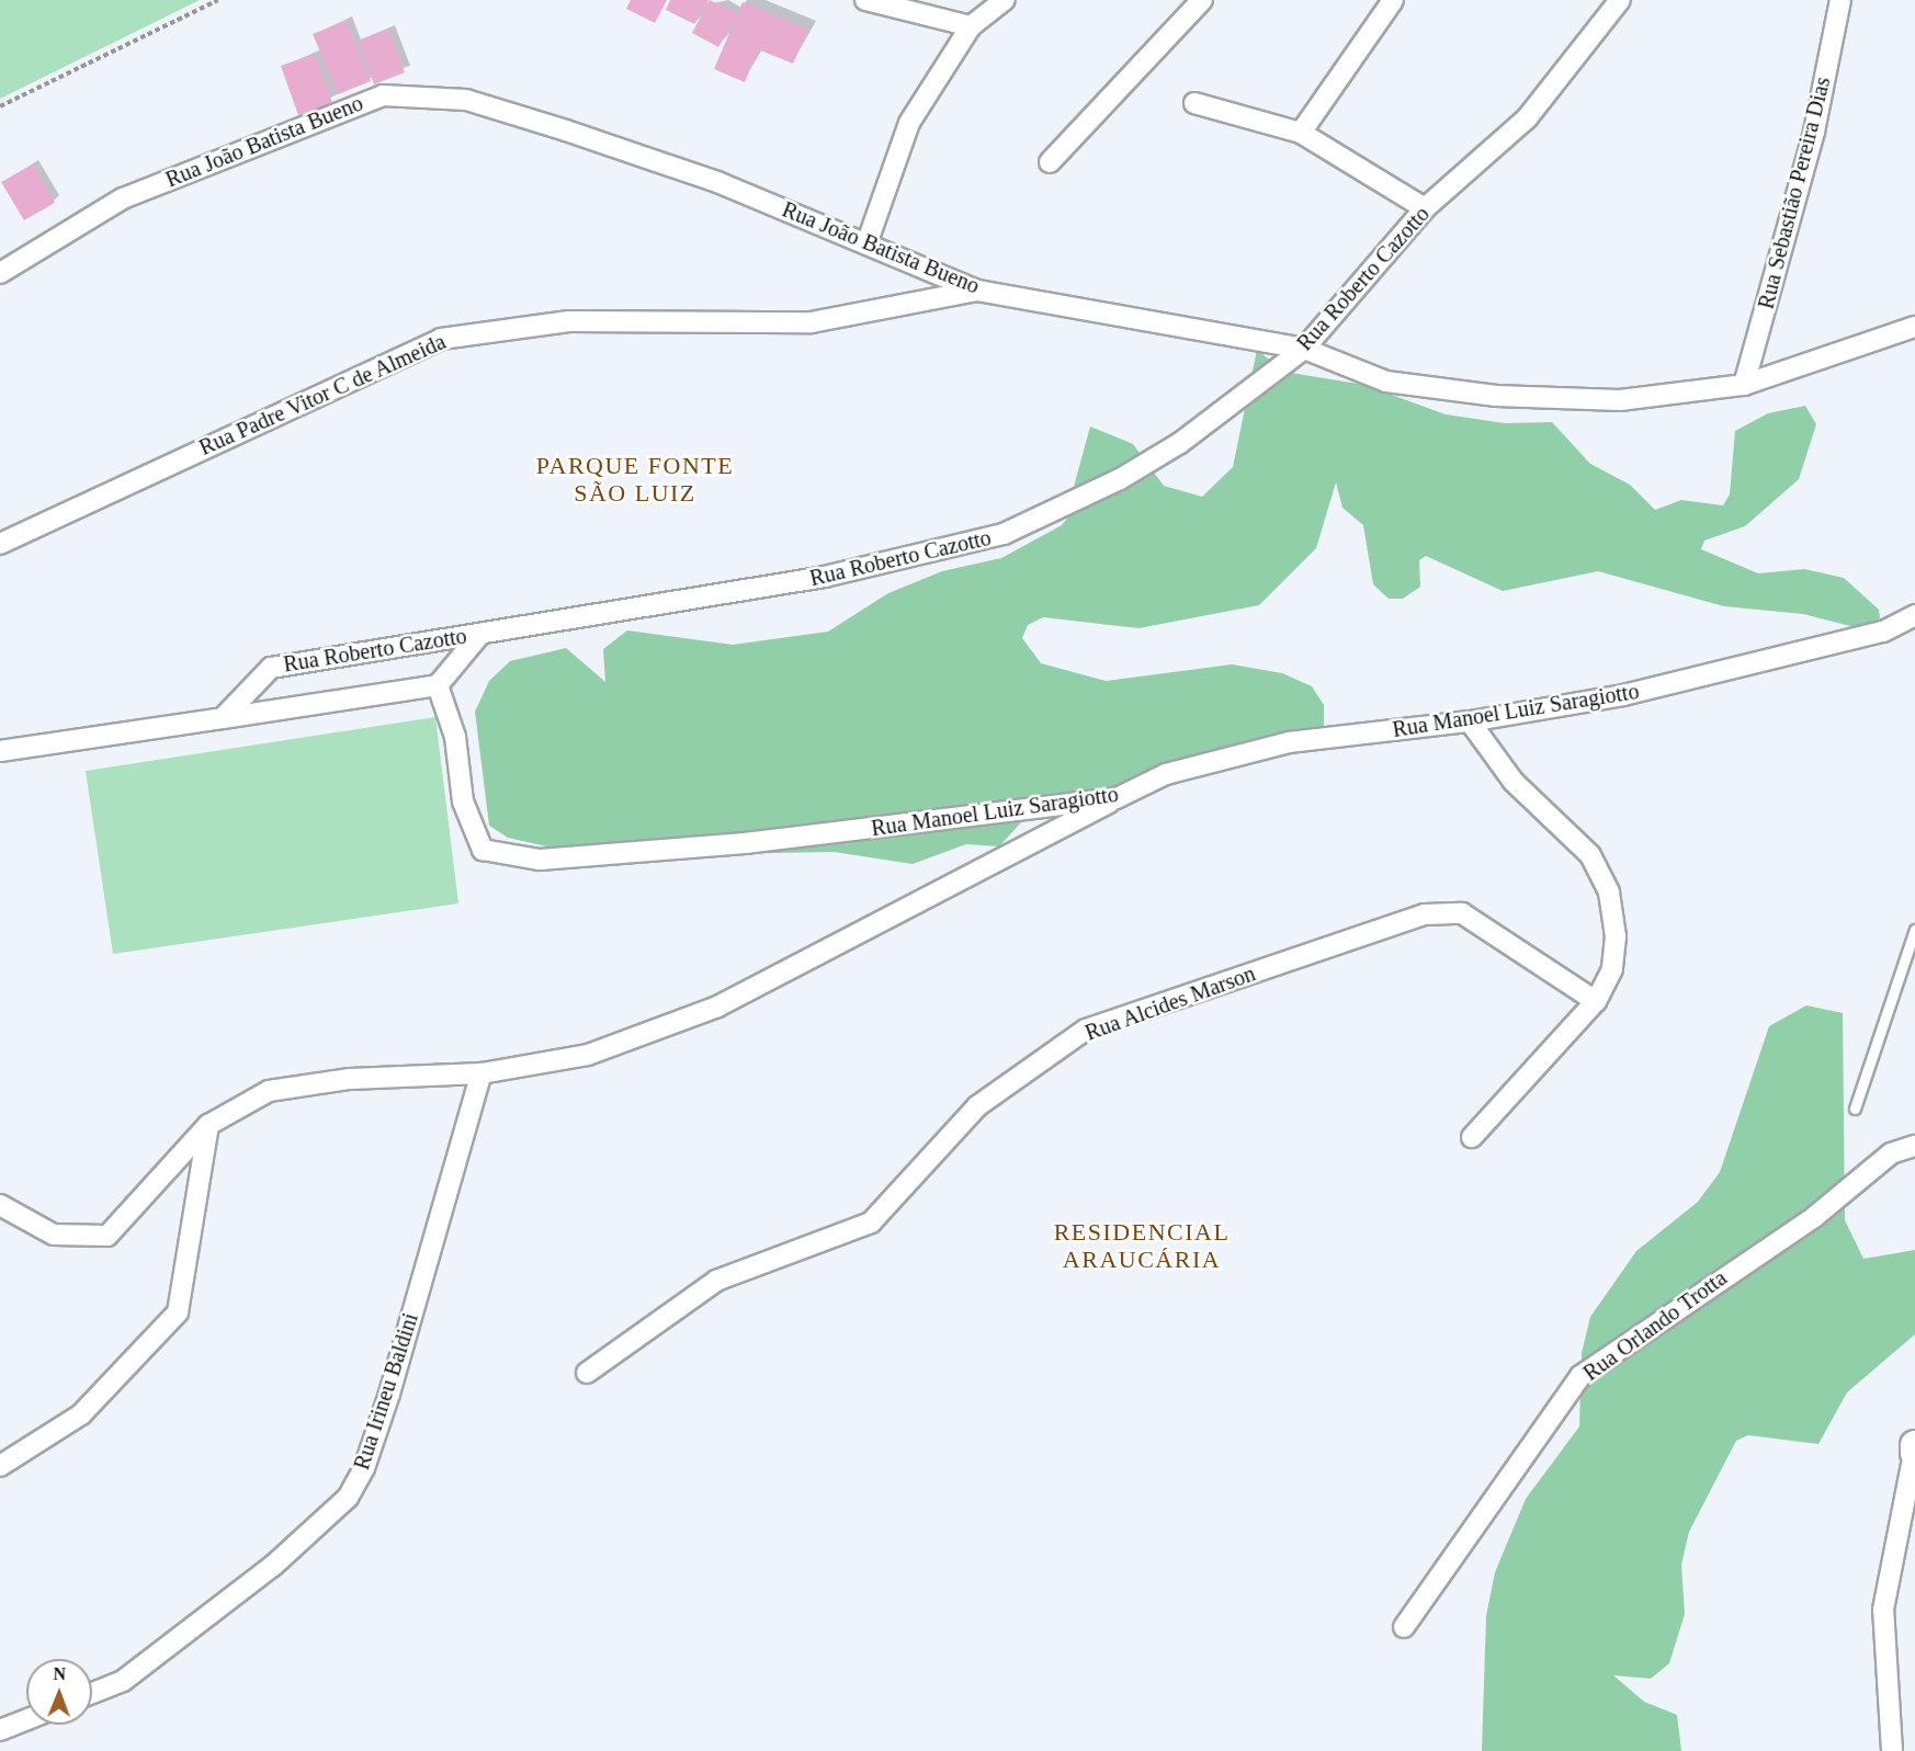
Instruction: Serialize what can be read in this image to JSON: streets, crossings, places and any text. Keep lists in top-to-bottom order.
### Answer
{
  "streets": {
    "street": [
      "Rua João Batista Bueno",
      "Rua Sebastião Pereira Dias",
      "Rua Roberto Cazotto",
      "Rua Padre Vitor C de Almeida",
      "Rua Manoel Luiz Saragiotto",
      "Rua Alcides Marson",
      "Rua Orlando Trotta",
      "Rua Irineu Baldini"
    ]
  },
  "crossings": [
    ["Rua João Batista Bueno", "Rua Sebastião Pereira Dias"],
    ["Rua João Batista Bueno", "Rua Roberto Cazotto"],
    ["Rua João Batista Bueno", "Rua Padre Vitor C de Almeida"]
  ],
  "districts": ["PARQUE FONTE SÃO LUIZ", "RESIDENCIAL ARAUCÁRIA"],
  "north": "top"
}
